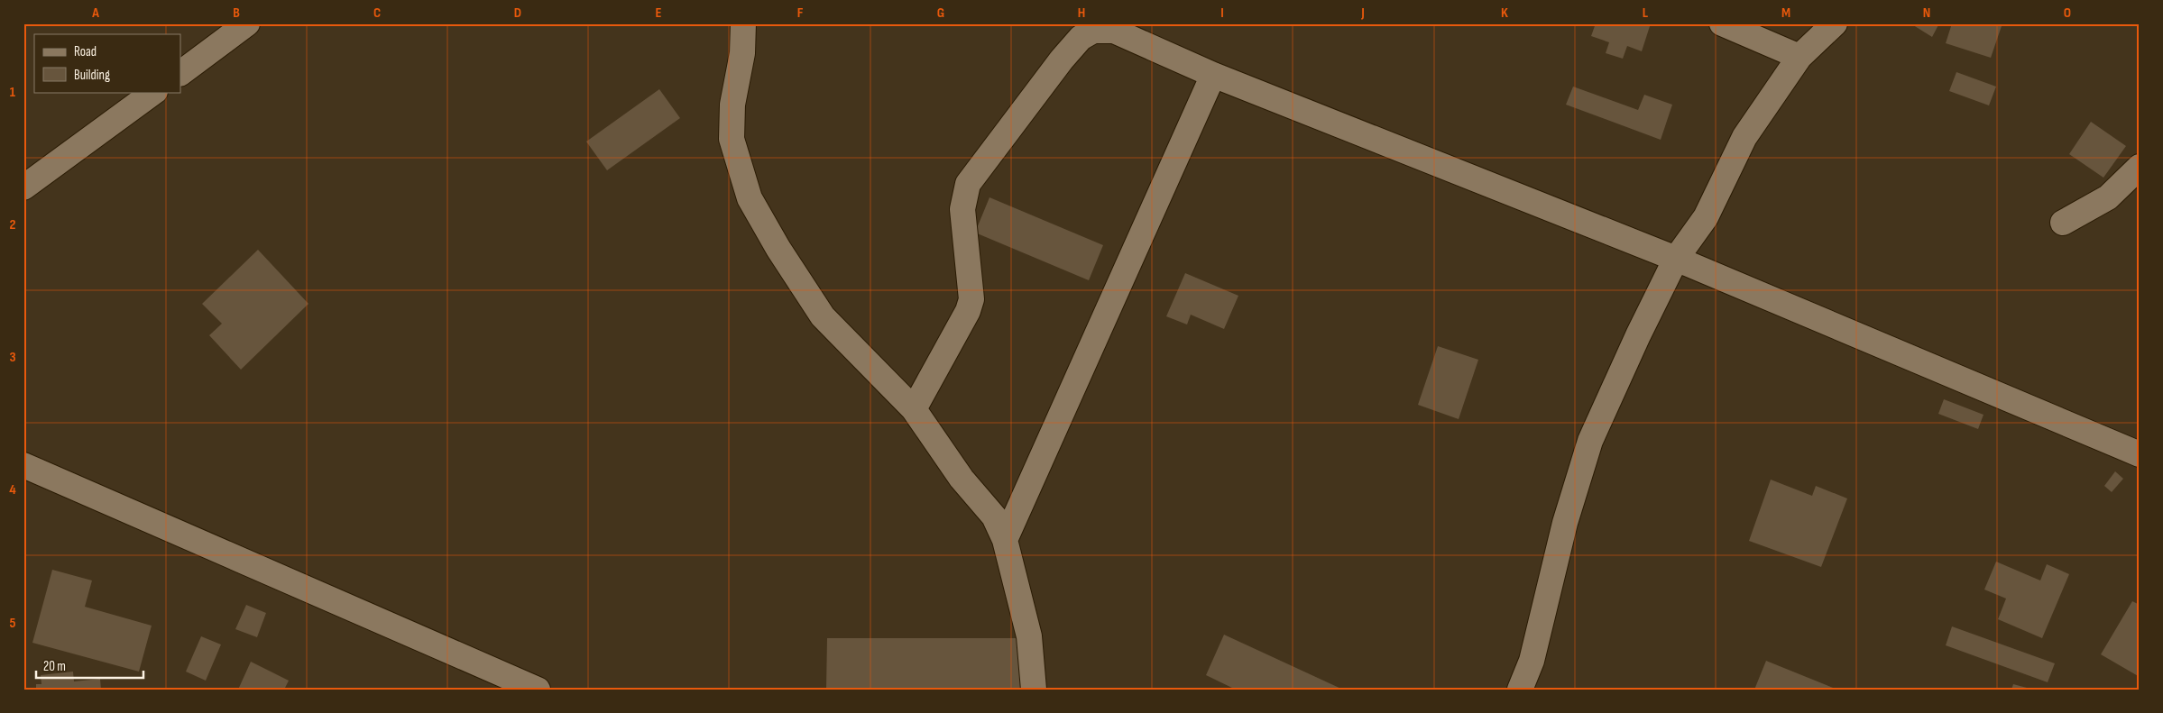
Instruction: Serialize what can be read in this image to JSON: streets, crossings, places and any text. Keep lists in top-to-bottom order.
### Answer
{
  "legend": ["Road", "Building"],
  "scale_bar": "20 m",
  "grid": {
    "columns": [
      "A",
      "B",
      "C",
      "D",
      "E",
      "F",
      "G",
      "H",
      "I",
      "J",
      "K",
      "L",
      "M",
      "N",
      "O"
    ],
    "rows": [
      "1",
      "2",
      "3",
      "4",
      "5"
    ]
  }
}
